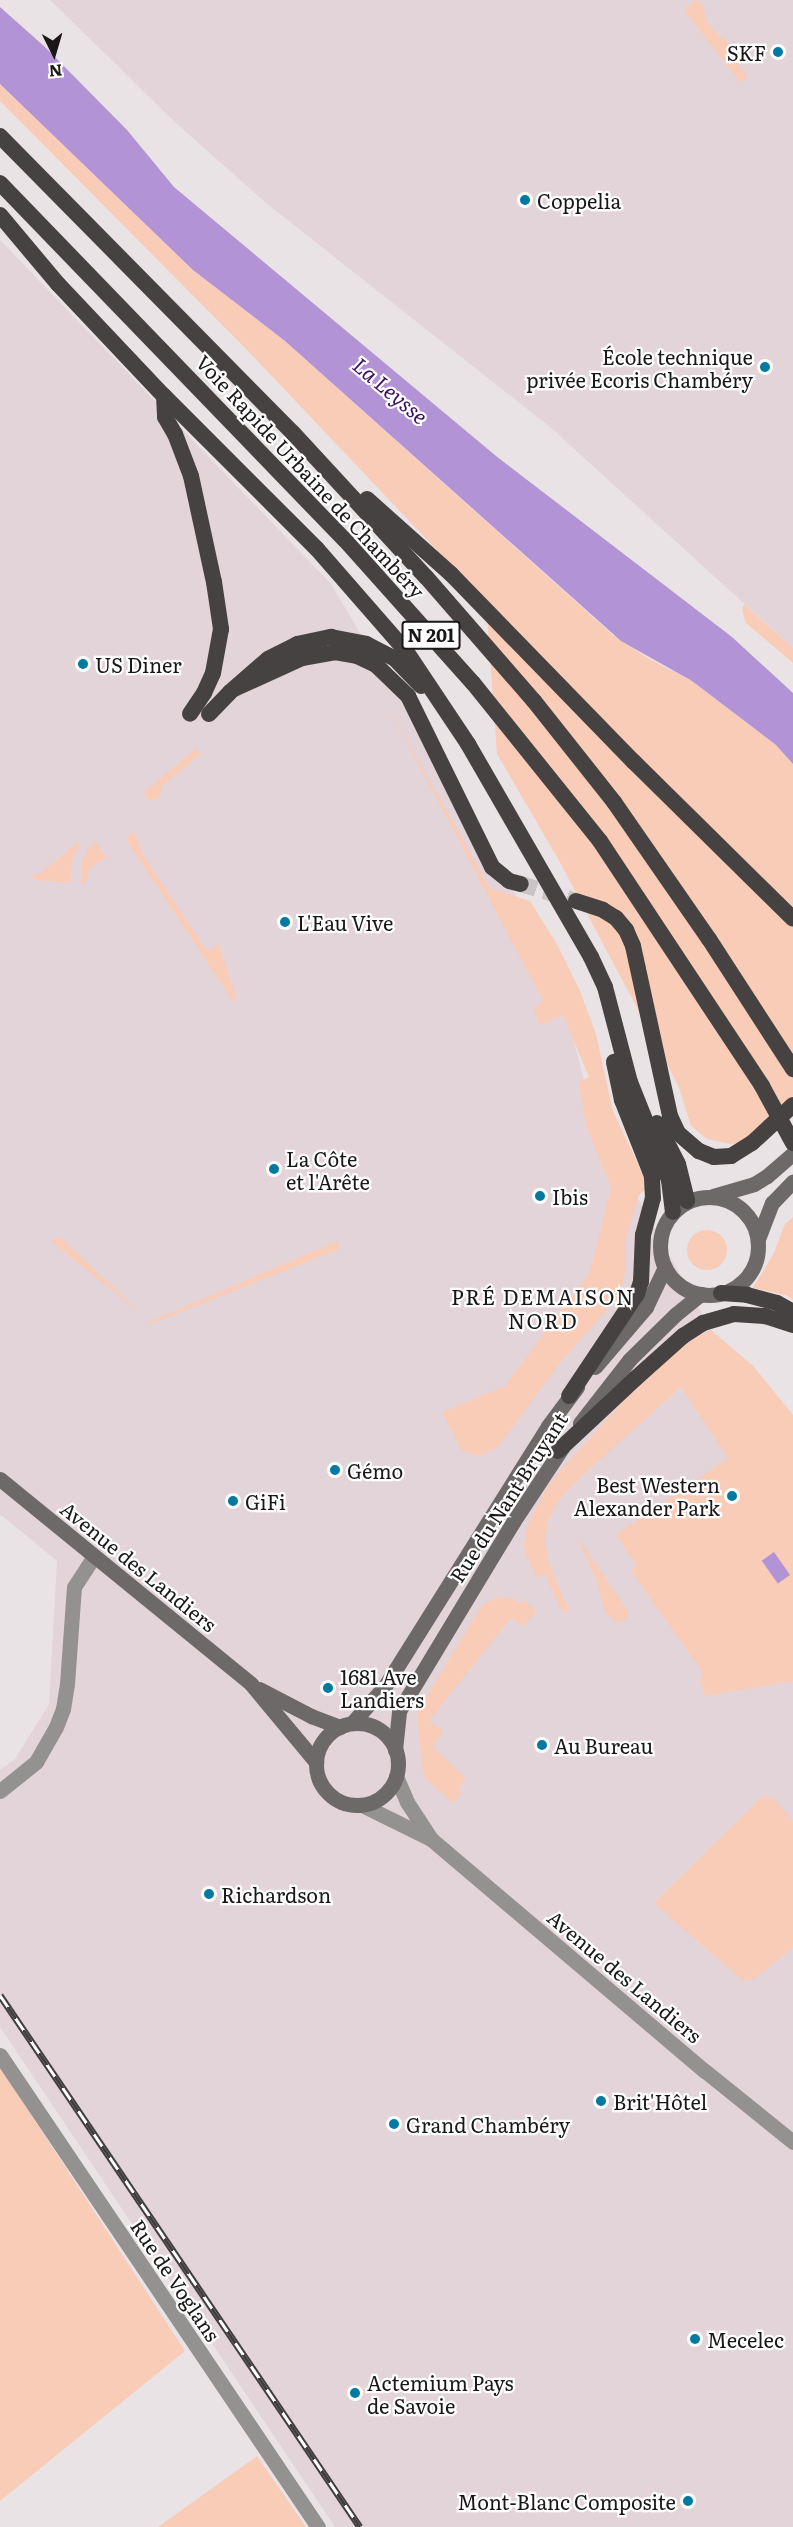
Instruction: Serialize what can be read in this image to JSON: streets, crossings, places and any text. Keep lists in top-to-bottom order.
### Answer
{
  "streets": {
    "highway": ["Voie Rapide Urbaine de Chambéry", "N 201"],
    "main road": ["Rue du Nant Bruyant", "Avenue des Landiers"],
    "street": ["Rue de Voglans"]
  },
  "crossings": [
    ["Rue du Nant Bruyant", "Avenue des Landiers"]
  ],
  "districts": ["PRÉ DEMAISON NORD"],
  "water": ["La Leysse"],
  "places": [
    "SKF",
    "Coppelia",
    "École technique privée Ecoris Chambéry",
    "US Diner",
    "L'Eau Vive",
    "La Côte et l'Arête",
    "Ibis",
    "Gémo",
    "Best Western Alexander Park",
    "GiFi",
    "1681 Ave Landiers",
    "Au Bureau",
    "Richardson",
    "Brit'Hôtel",
    "Grand Chambéry",
    "Mecelec",
    "Actemium Pays de Savoie",
    "Mont-Blanc Composite"
  ],
  "north": "bottom"
}
